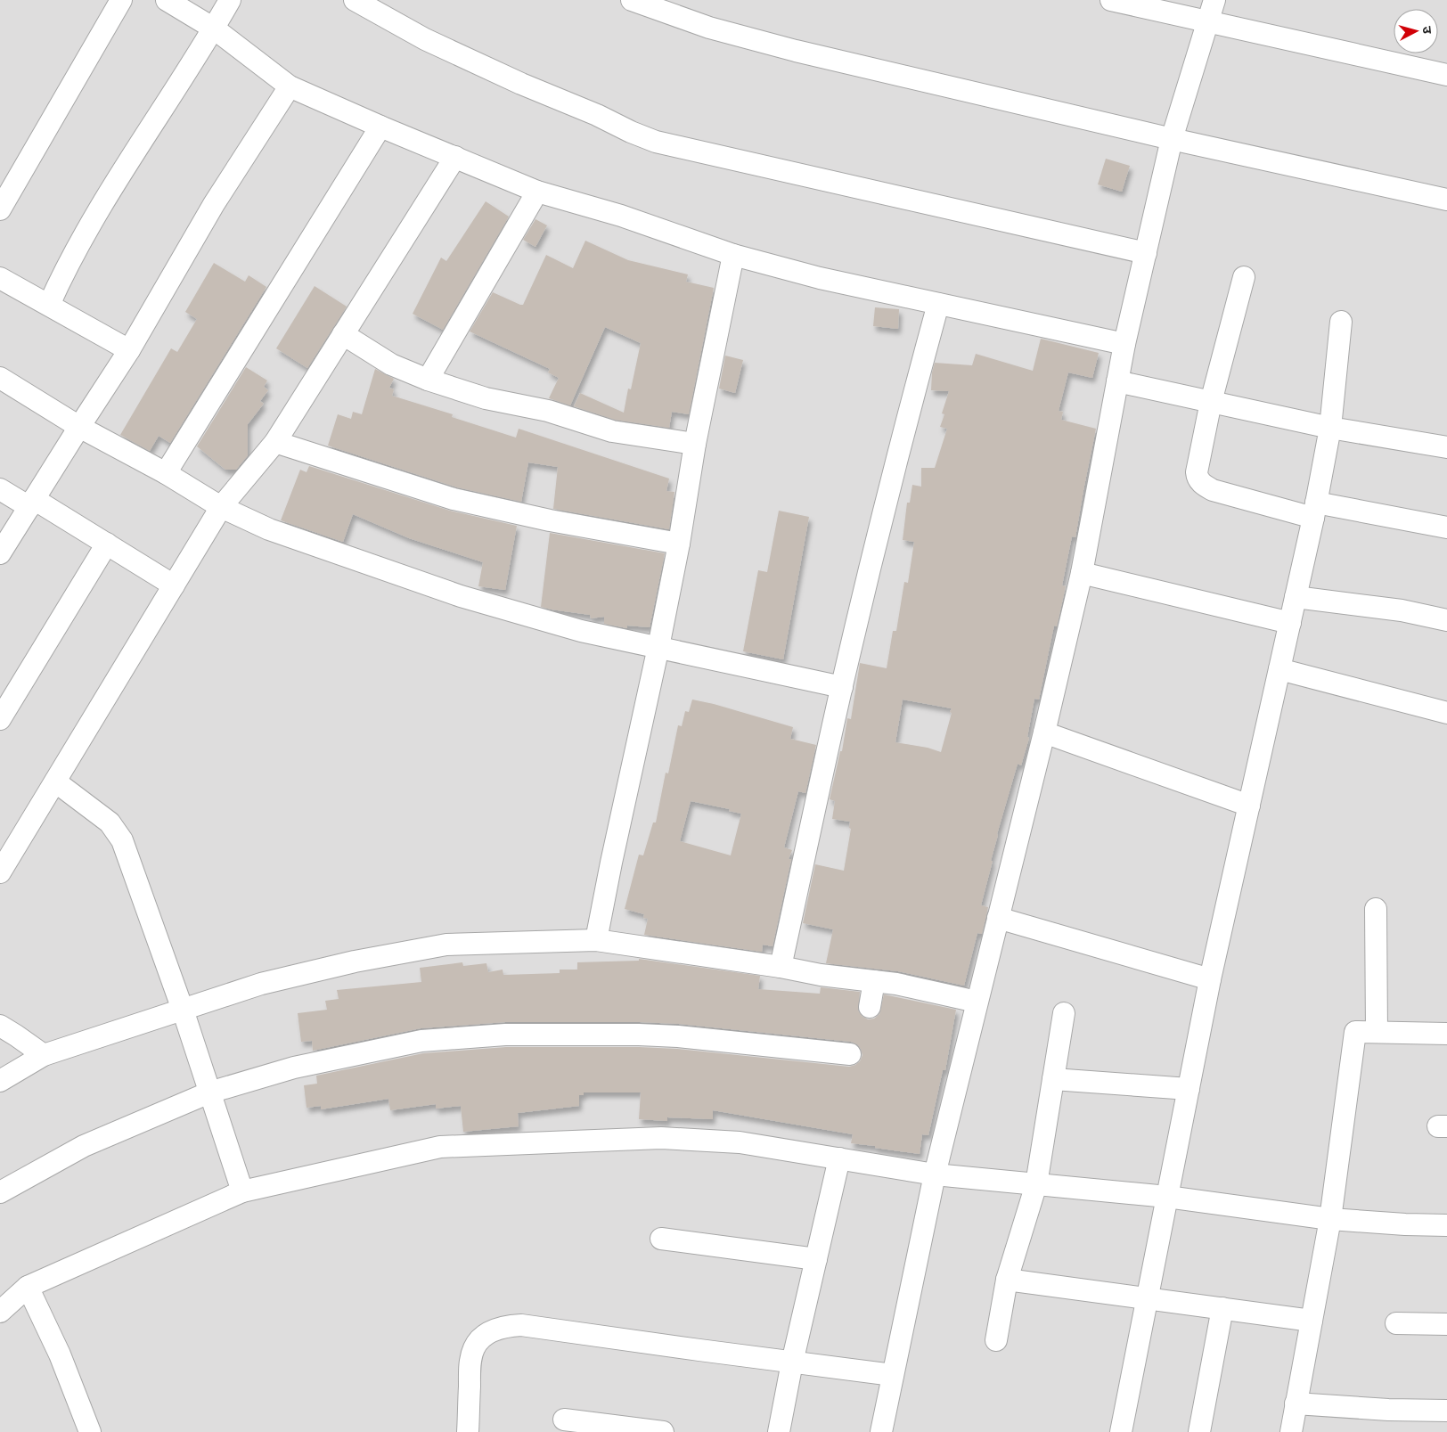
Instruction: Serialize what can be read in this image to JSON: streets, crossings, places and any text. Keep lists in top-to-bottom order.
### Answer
{
  "north": "right"
}
